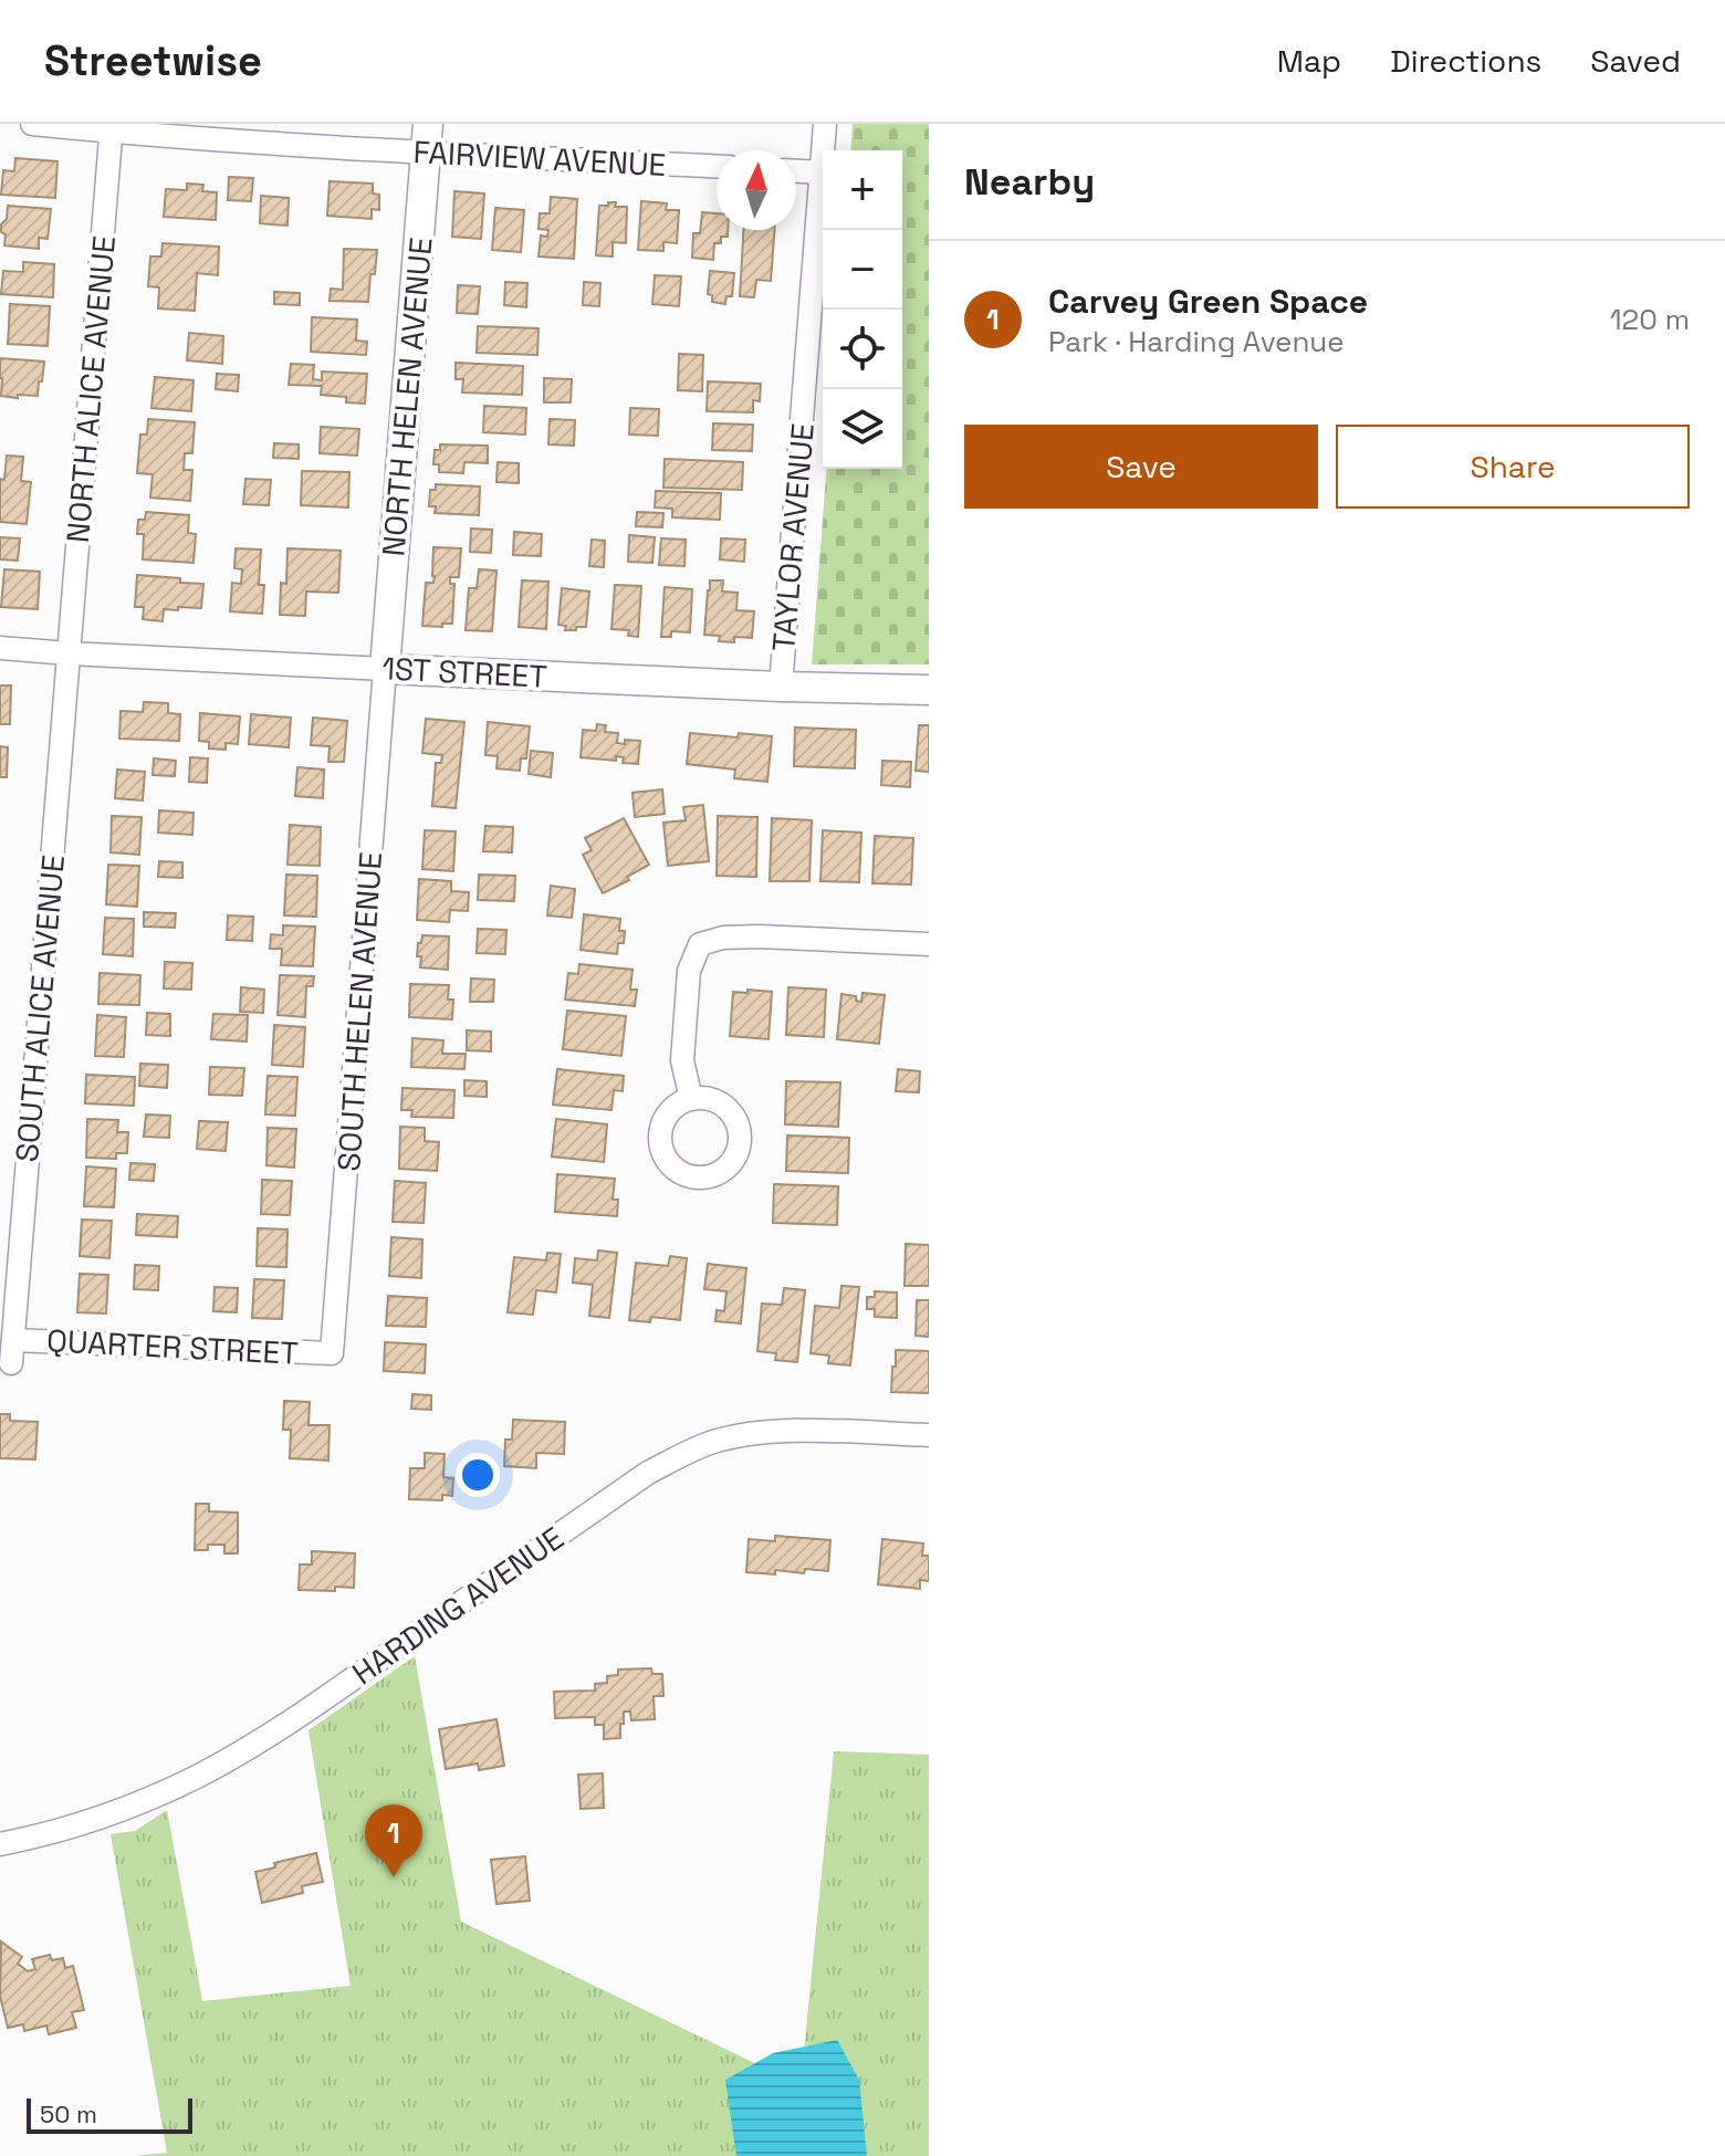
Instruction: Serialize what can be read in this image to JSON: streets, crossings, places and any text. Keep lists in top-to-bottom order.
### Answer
{
  "streets": {
    "street": [
      "FAIRVIEW AVENUE",
      "NORTH ALICE AVENUE",
      "NORTH HELEN AVENUE",
      "TAYLOR AVENUE",
      "1ST STREET",
      "SOUTH ALICE AVENUE",
      "SOUTH HELEN AVENUE",
      "QUARTER STREET",
      "HARDING AVENUE"
    ]
  },
  "crossings": [
    ["FAIRVIEW AVENUE", "NORTH ALICE AVENUE"],
    ["FAIRVIEW AVENUE", "NORTH HELEN AVENUE"],
    ["NORTH ALICE AVENUE", "1ST STREET"],
    ["NORTH ALICE AVENUE", "SOUTH ALICE AVENUE"],
    ["NORTH HELEN AVENUE", "1ST STREET"],
    ["NORTH HELEN AVENUE", "SOUTH HELEN AVENUE"],
    ["TAYLOR AVENUE", "1ST STREET"],
    ["1ST STREET", "SOUTH ALICE AVENUE"],
    ["1ST STREET", "SOUTH HELEN AVENUE"],
    ["SOUTH ALICE AVENUE", "QUARTER STREET"],
    ["SOUTH HELEN AVENUE", "QUARTER STREET"]
  ],
  "scale_bar": "50 m",
  "north": "top",
  "page": {
    "header": "Streetwise",
    "nav": ["Map", "Directions", "Saved"],
    "heading": "Nearby",
    "map_buttons": ["+", "−"],
    "list": [
      {
        "mark": "1",
        "name": "Carvey Green Space",
        "note": "Park · Harding Avenue",
        "value": "120 m"
      }
    ],
    "buttons": ["Save", "Share"],
    "pins": "1",
    "scale": "50 m"
  }
}
